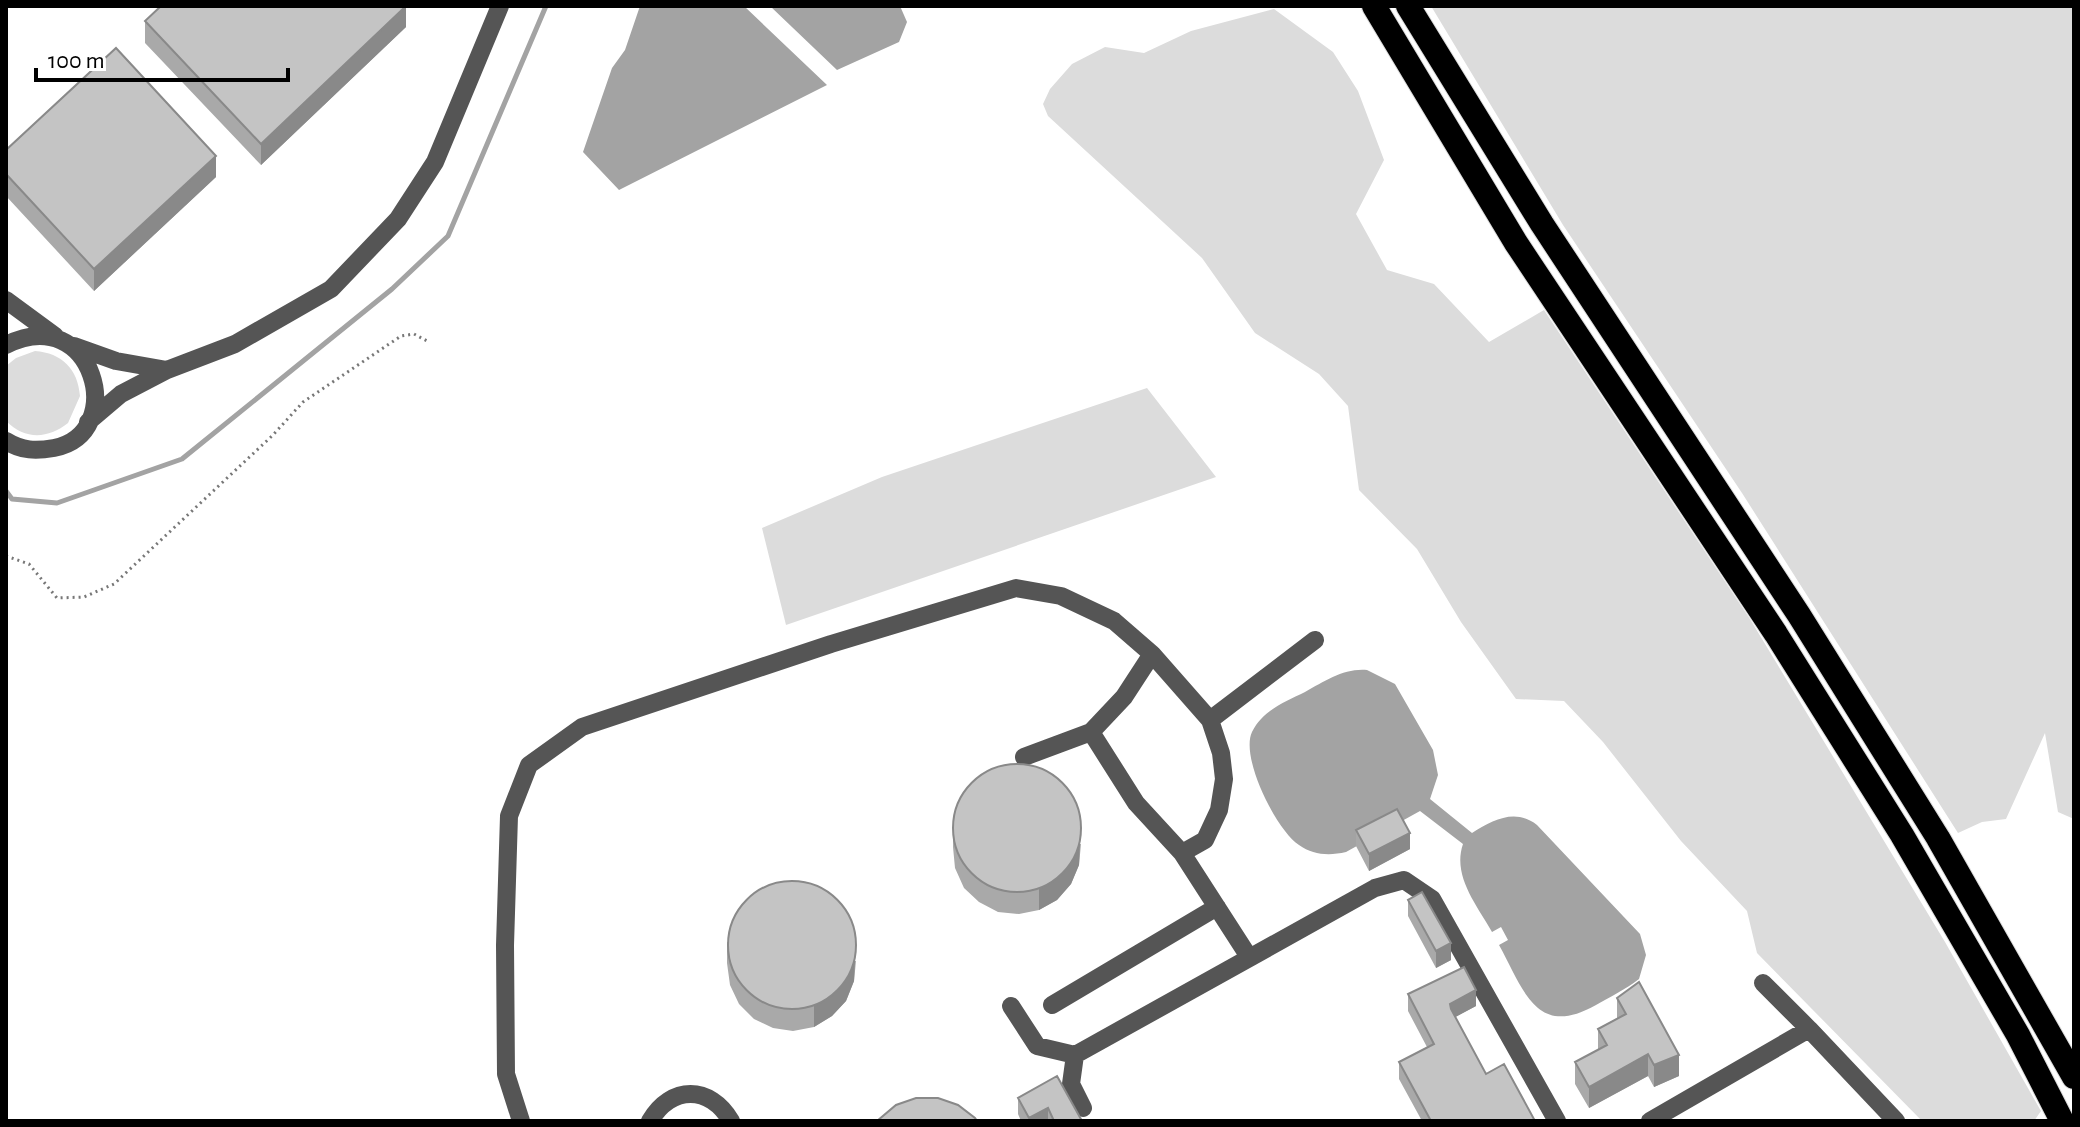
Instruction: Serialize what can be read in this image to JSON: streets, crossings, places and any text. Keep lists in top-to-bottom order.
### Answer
{
  "scale_bar": "100 m"
}
